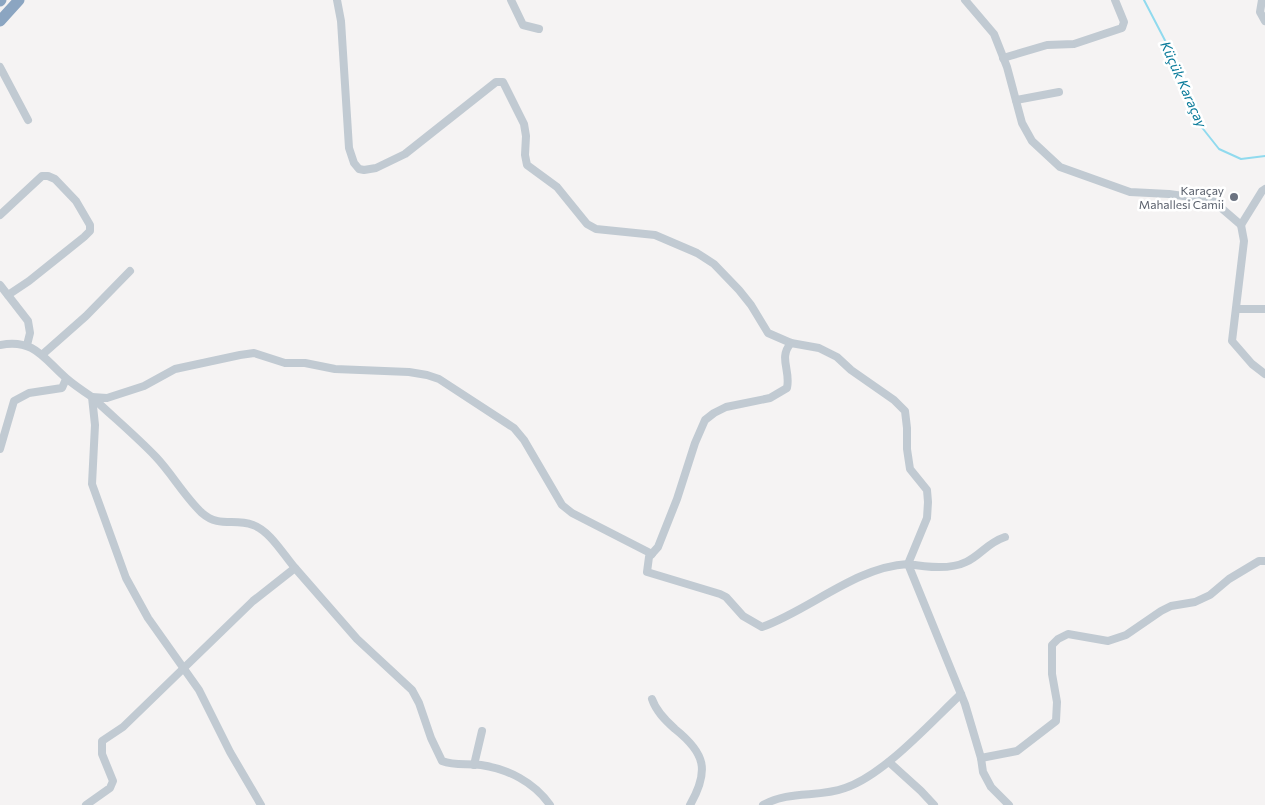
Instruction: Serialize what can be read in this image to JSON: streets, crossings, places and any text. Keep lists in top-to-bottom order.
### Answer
{
  "water": ["Küçük Karaçay"],
  "places": ["Karaçay Mahallesi Camii"]
}
